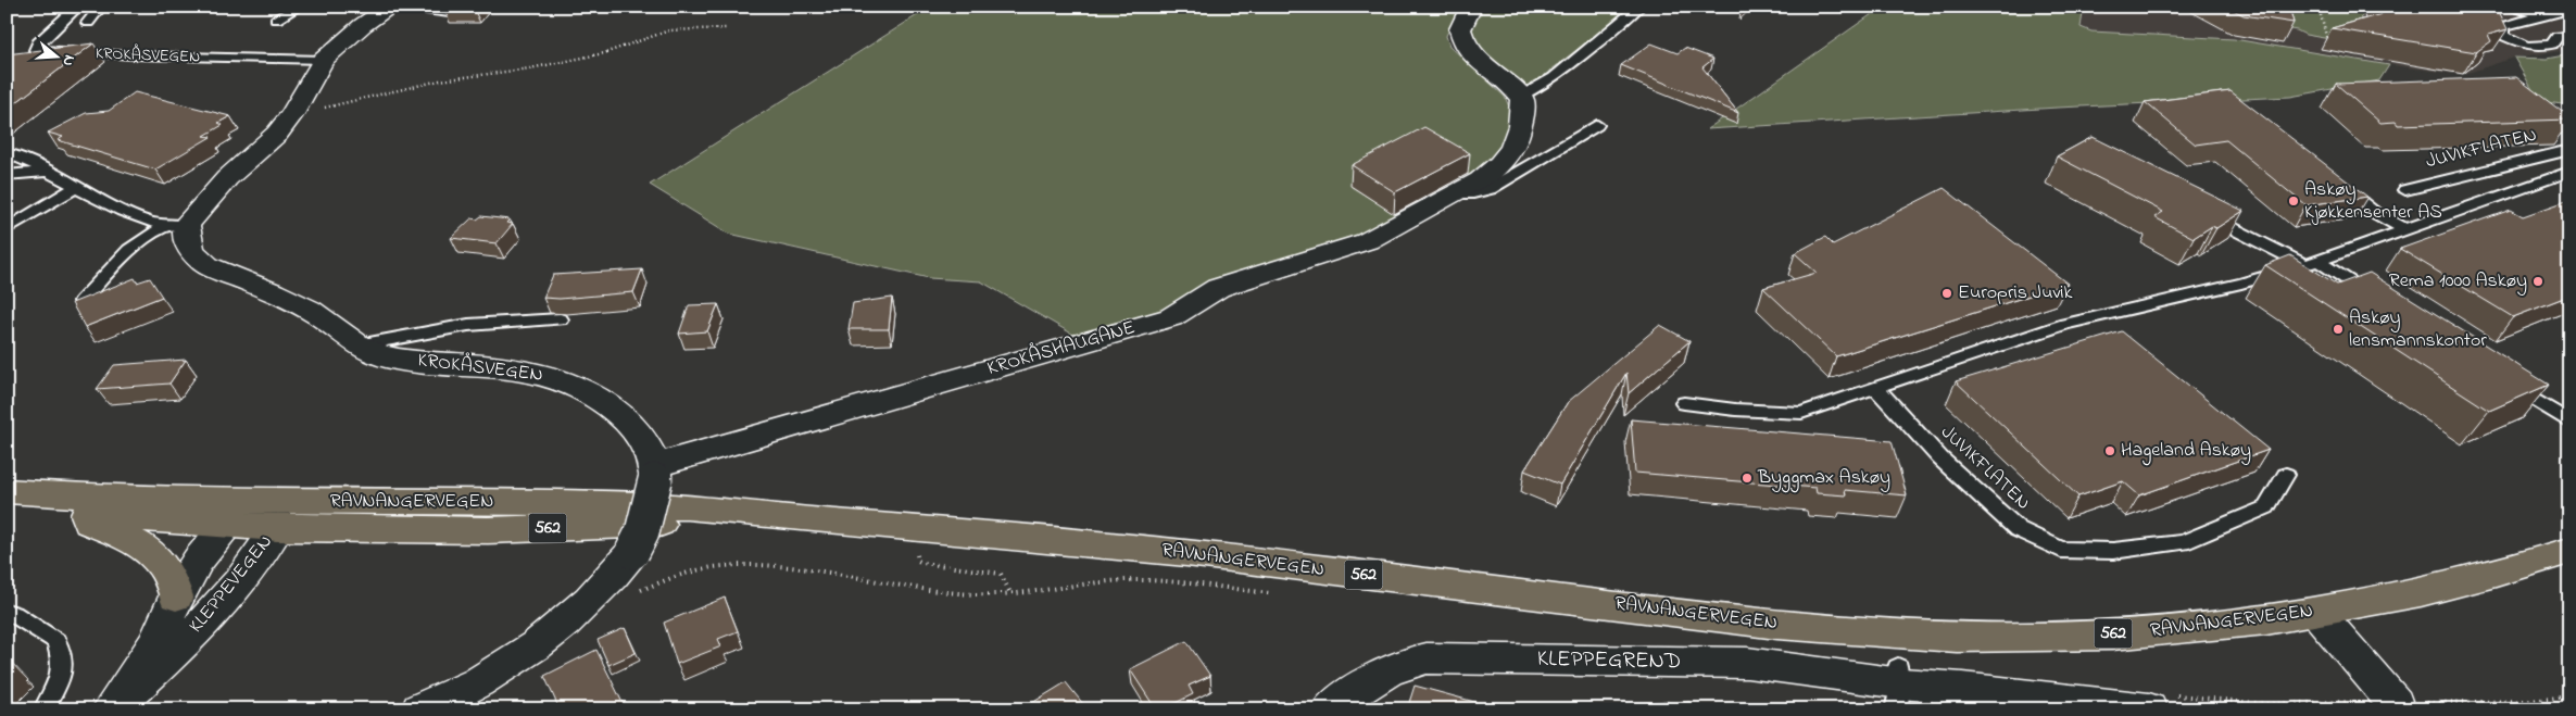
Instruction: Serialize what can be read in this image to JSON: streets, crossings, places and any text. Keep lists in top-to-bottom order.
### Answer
{
  "streets": {
    "main road": ["RAVNANGERVEGEN", "562"],
    "street": [
      "KROKÅSVEGEN",
      "KROKÅSHAUGANE",
      "KLEPPEVEGEN",
      "KLEPPEGREND"
    ],
    "lane": ["JUVIKFLATEN"]
  },
  "crossings": [
    ["KROKÅSVEGEN", "KROKÅSHAUGANE"],
    ["RAVNANGERVEGEN", "KLEPPEVEGEN"]
  ],
  "places": [
    "Askøy Kjøkkensenter AS",
    "Rema 1000 Askøy",
    "Europris Juvik",
    "Askøy lensmannskontor",
    "Hageland Askøy",
    "Byggmax Askøy"
  ],
  "north": "right"
}
